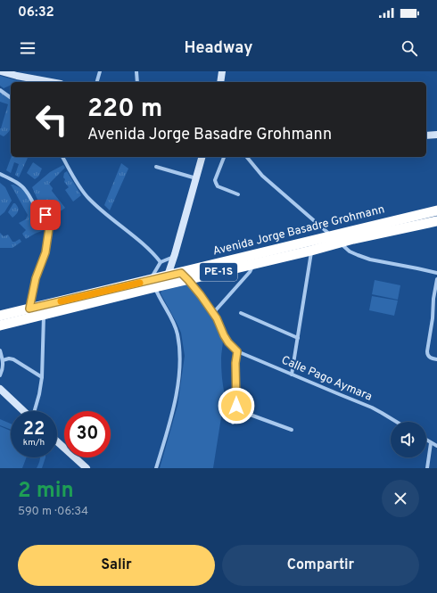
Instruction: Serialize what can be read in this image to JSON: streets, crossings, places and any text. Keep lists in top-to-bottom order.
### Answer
{
  "streets": {
    "highway": ["Avenida Jorge Basadre Grohmann", "PE-1S"],
    "street": ["Calle Pago Aymara"]
  },
  "page": {
    "status": "06:32",
    "header": "Headway",
    "turn": ["220 m", "Avenida Jorge Basadre Grohmann"],
    "speed": "22 km/h",
    "limit": "30",
    "heading": ["2 min", "590 m · 06:34"],
    "buttons": ["Salir", "Compartir"]
  }
}
